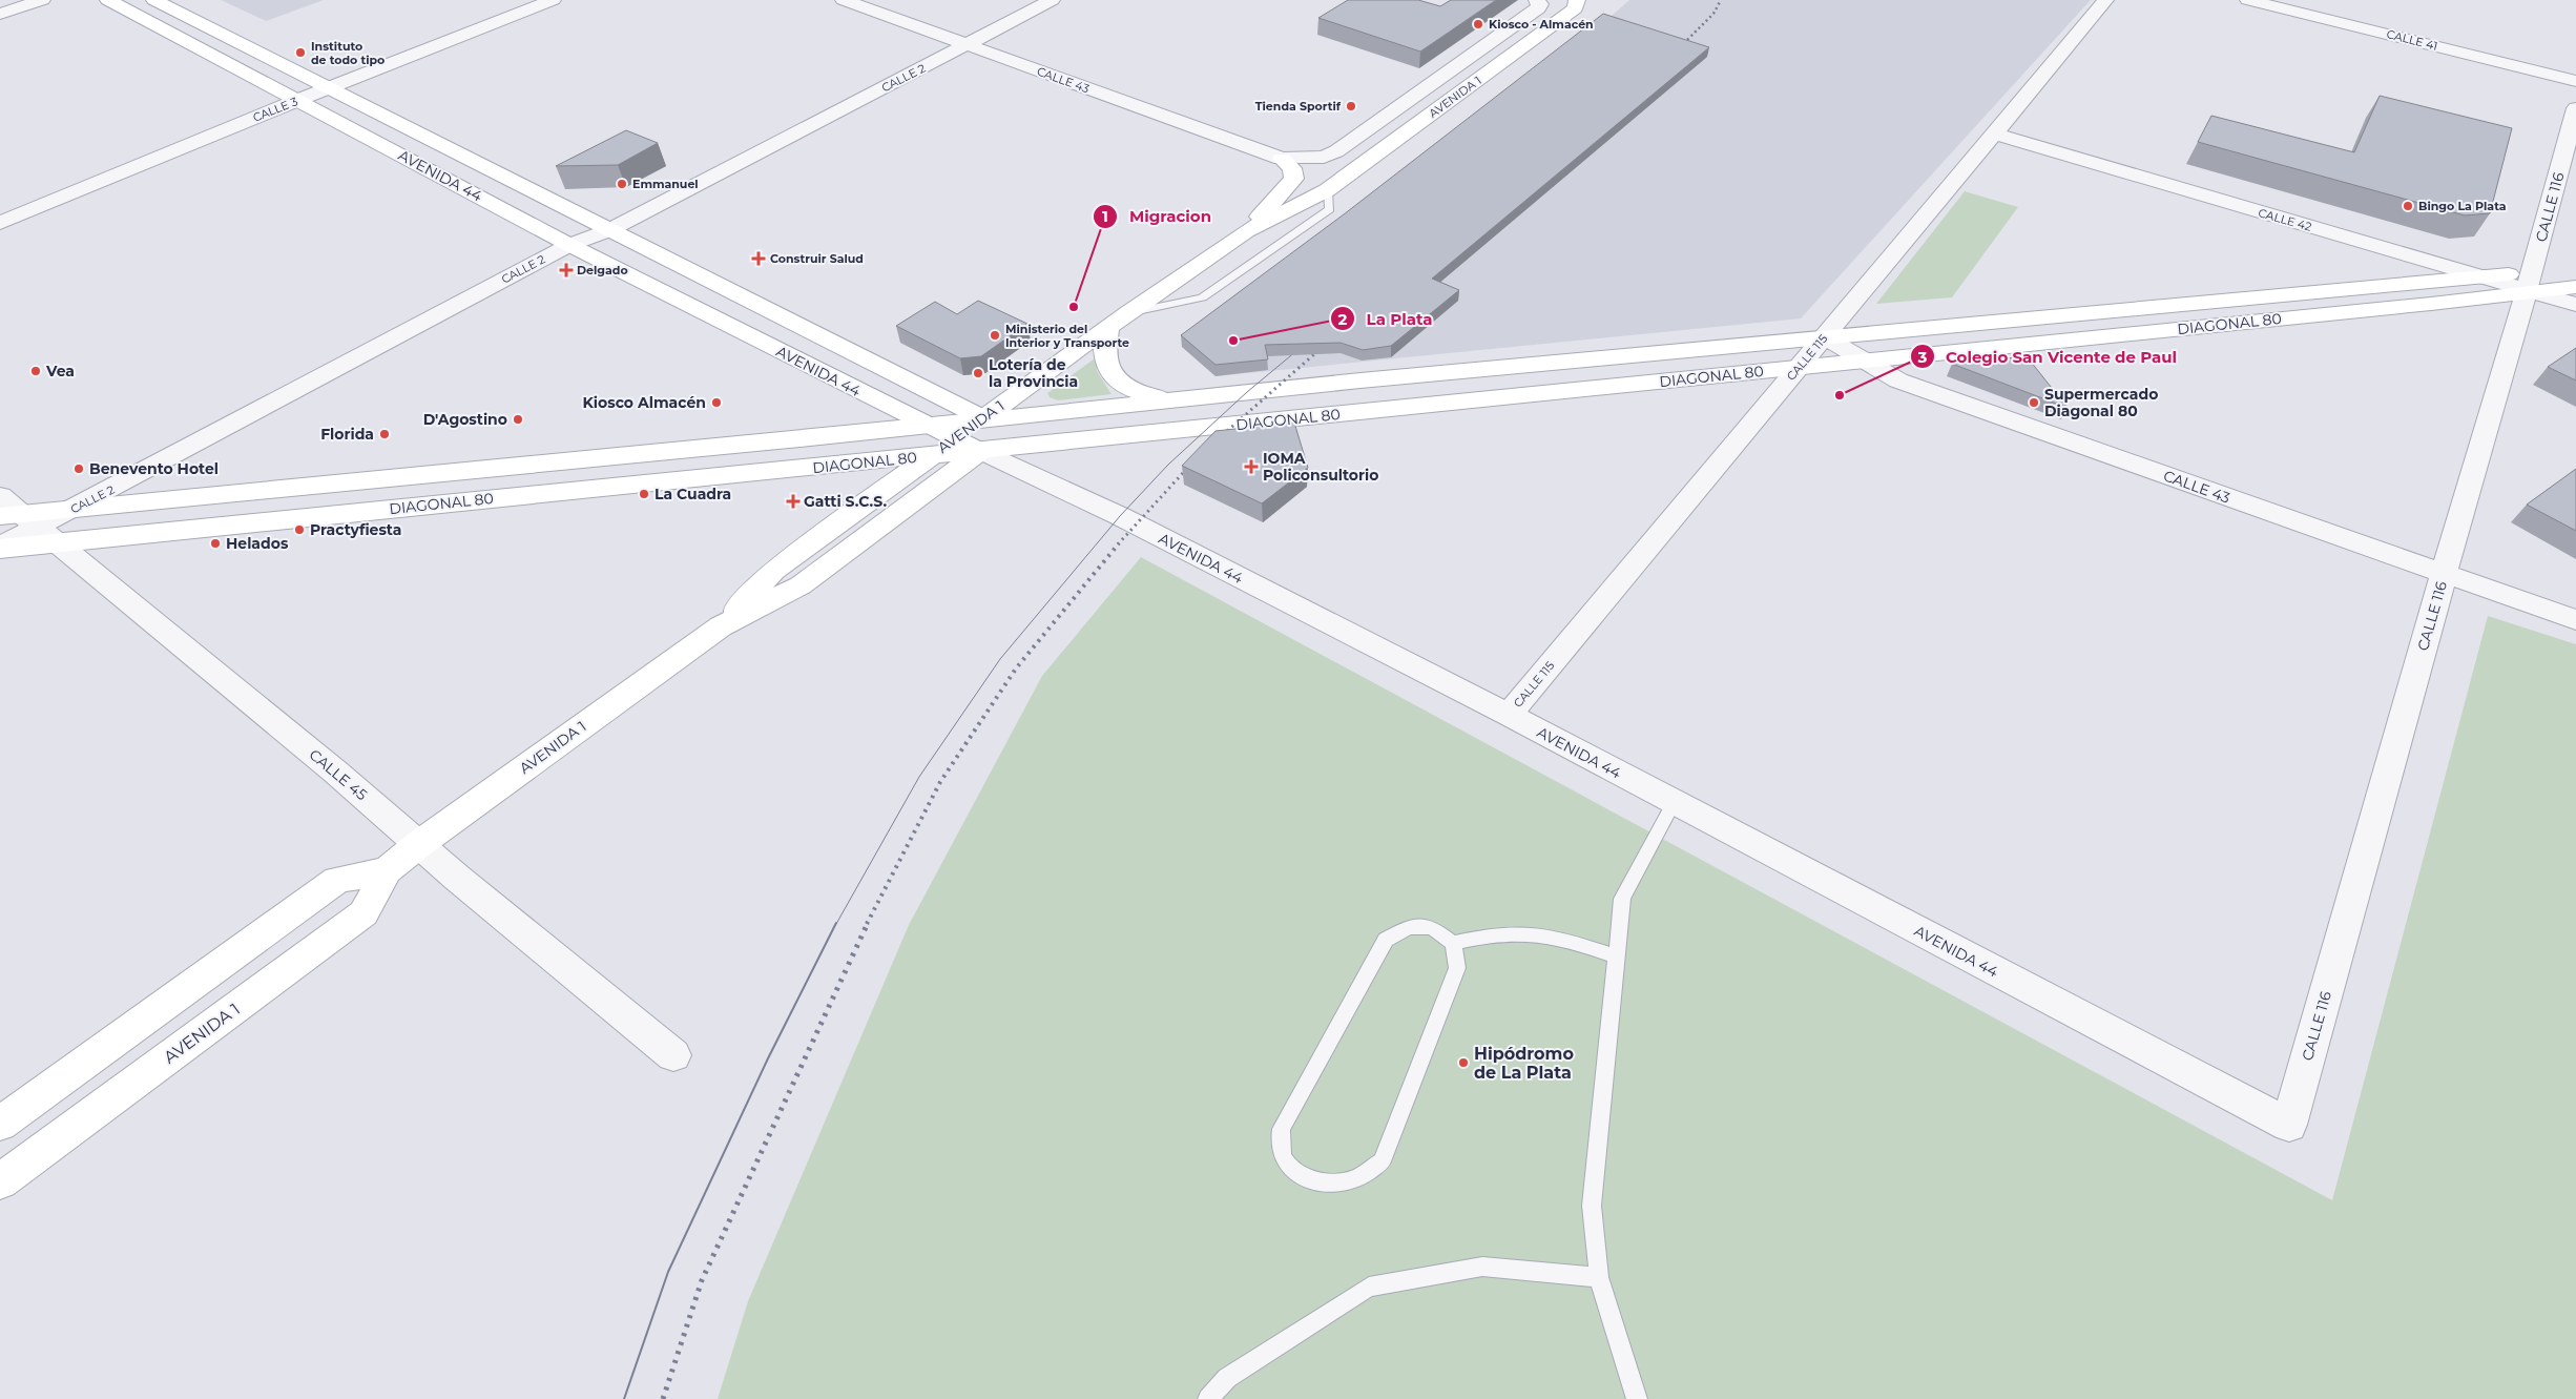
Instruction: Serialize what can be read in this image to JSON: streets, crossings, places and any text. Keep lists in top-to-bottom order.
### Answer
{
  "streets": {
    "main road": ["AVENIDA 1", "AVENIDA 44", "DIAGONAL 80"],
    "street": [
      "CALLE 41",
      "CALLE 2",
      "CALLE 43",
      "CALLE 3",
      "CALLE 116",
      "CALLE 42",
      "CALLE 115",
      "CALLE 45"
    ]
  },
  "crossings": [
    ["CALLE 2", "CALLE 43"],
    ["CALLE 2", "AVENIDA 44"],
    ["CALLE 2", "DIAGONAL 80"],
    ["CALLE 2", "CALLE 45"],
    ["CALLE 43", "AVENIDA 1"],
    ["CALLE 43", "CALLE 116"],
    ["CALLE 43", "DIAGONAL 80"],
    ["CALLE 43", "CALLE 115"],
    ["AVENIDA 1", "AVENIDA 44"],
    ["AVENIDA 1", "DIAGONAL 80"],
    ["AVENIDA 1", "CALLE 45"],
    ["CALLE 3", "AVENIDA 44"],
    ["AVENIDA 44", "CALLE 116"],
    ["AVENIDA 44", "DIAGONAL 80"],
    ["AVENIDA 44", "CALLE 115"],
    ["CALLE 116", "DIAGONAL 80"],
    ["CALLE 42", "DIAGONAL 80"],
    ["CALLE 42", "CALLE 115"],
    ["DIAGONAL 80", "CALLE 115"],
    ["DIAGONAL 80", "CALLE 45"]
  ],
  "places": {
    "other": [
      "Kiosco - Almacén",
      "Instituto de todo tipo",
      "Tienda Sportif",
      "Emmanuel",
      "Bingo La Plata",
      "Migracion",
      "Ministerio del Interior y Transporte",
      "La Plata",
      "Vea",
      "Lotería de la Provincia",
      "Colegio San Vicente de Paul",
      "Kiosco Almacén",
      "Supermercado Diagonal 80",
      "D'Agostino",
      "Florida",
      "Benevento Hotel",
      "La Cuadra",
      "Practyfiesta",
      "Helados",
      "Hipódromo de La Plata"
    ],
    "health": [
      "Construir Salud",
      "Delgado",
      "IOMA Policonsultorio",
      "Gatti S.C.S."
    ]
  }
}
